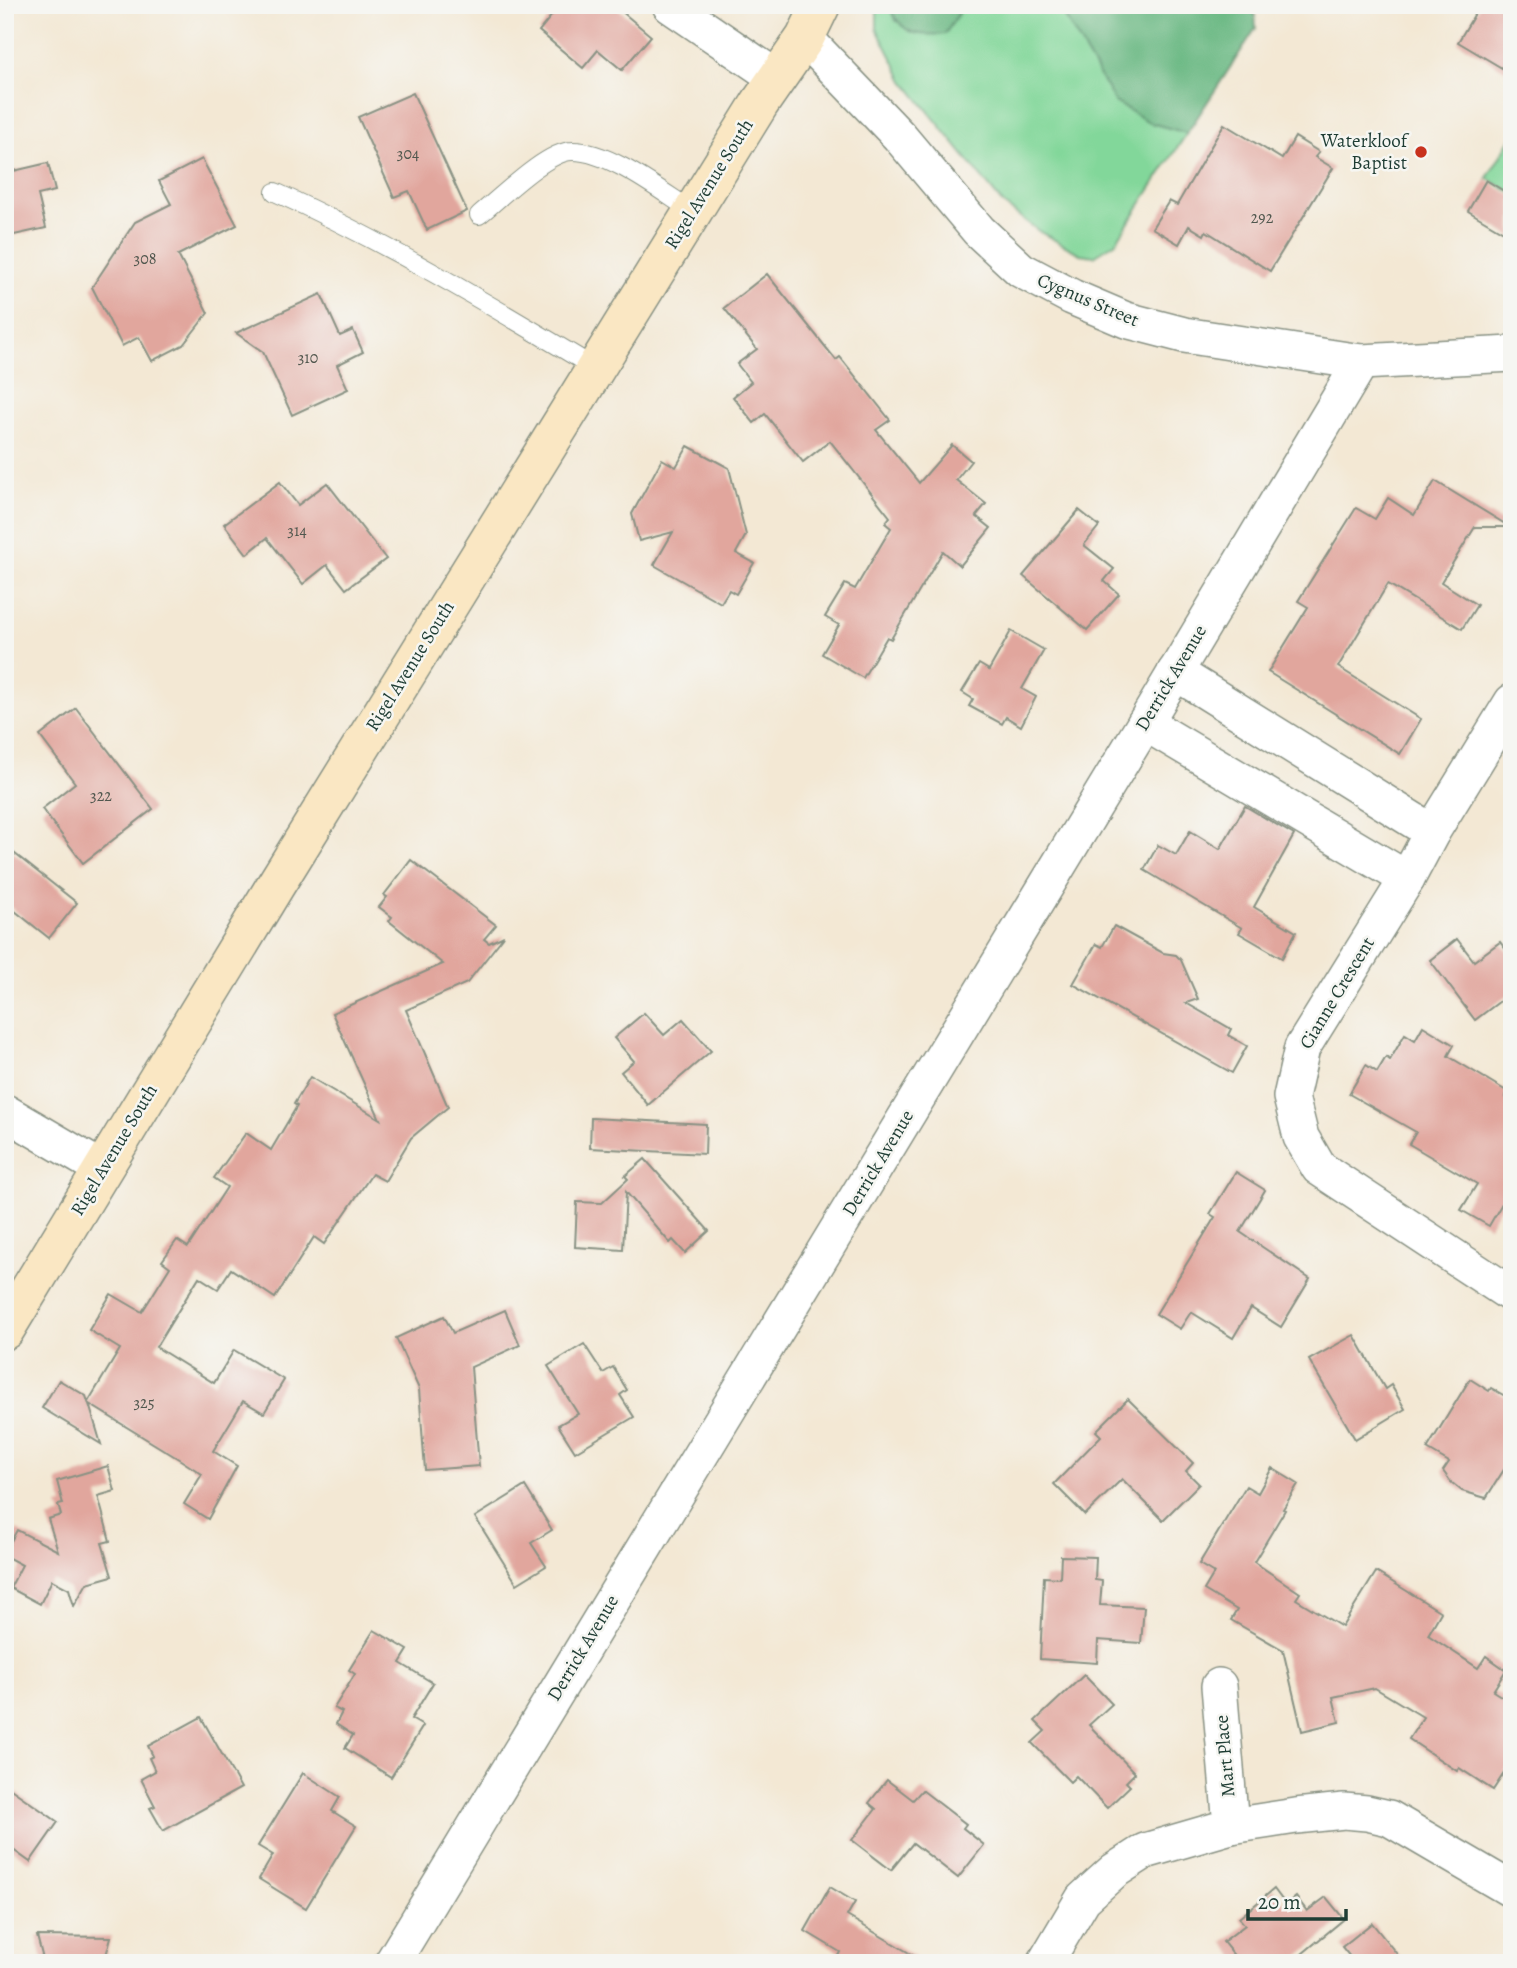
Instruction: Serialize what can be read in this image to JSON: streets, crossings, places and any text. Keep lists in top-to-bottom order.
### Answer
{
  "streets": {
    "main road": ["Rigel Avenue South"],
    "street": [
      "Cygnus Street",
      "Derrick Avenue",
      "Cianne Crescent",
      "Mart Place"
    ]
  },
  "crossings": [
    ["Rigel Avenue South", "Cygnus Street"],
    ["Cygnus Street", "Derrick Avenue"]
  ],
  "places": ["Waterkloof Baptist"],
  "house_numbers": [
    "304",
    "292",
    "308",
    "310",
    "314",
    "322",
    "325"
  ],
  "scale_bar": "20 m"
}
